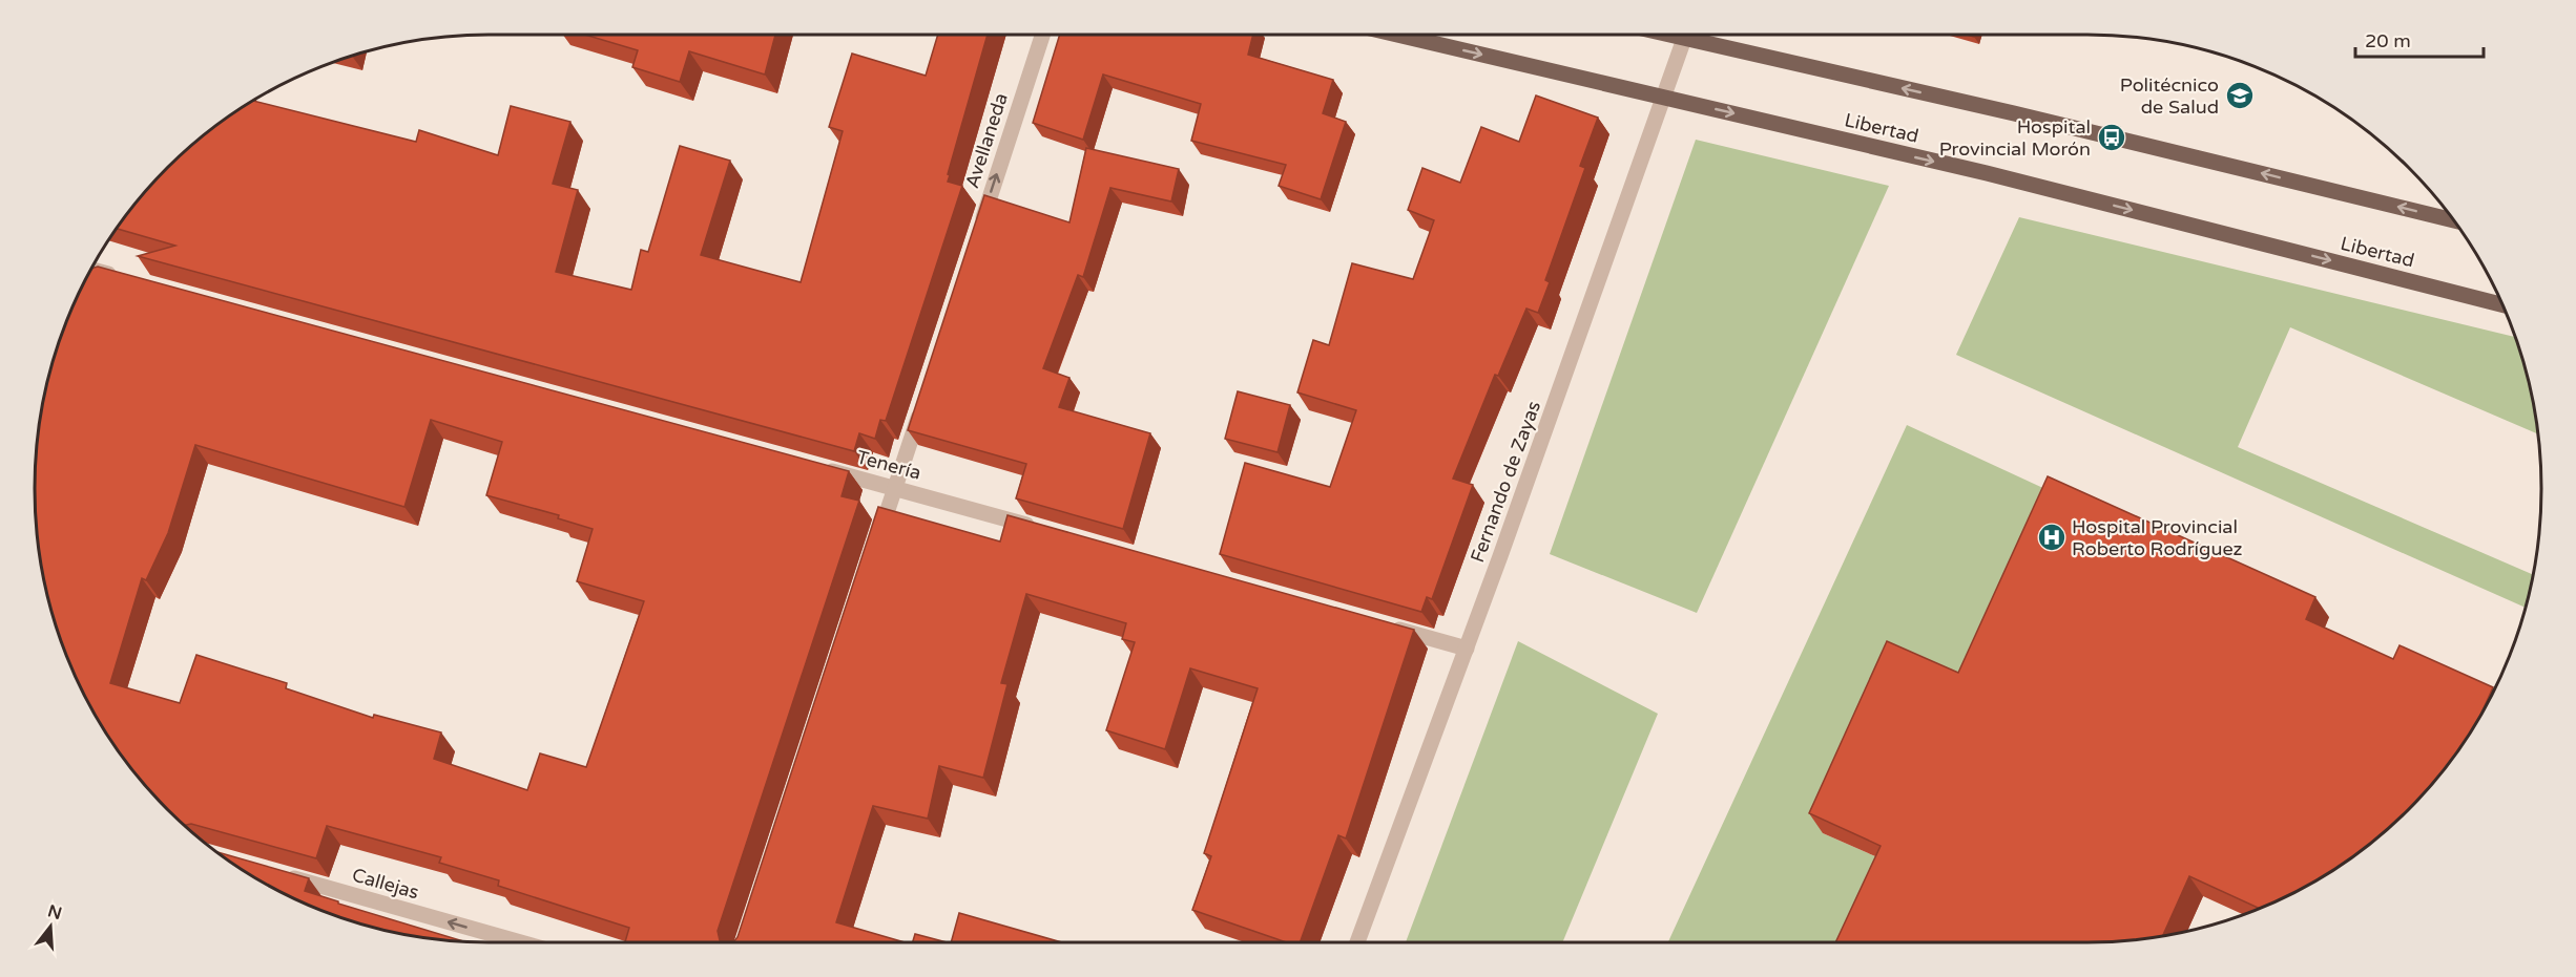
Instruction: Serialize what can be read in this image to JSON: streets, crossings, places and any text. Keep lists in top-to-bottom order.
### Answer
{
  "streets": {
    "main road": ["Libertad"],
    "street": [
      "Avellaneda",
      "Tenería",
      "Fernando de Zayas",
      "Callejas"
    ]
  },
  "crossings": [
    ["Libertad", "Fernando de Zayas"]
  ],
  "one_way": ["Avellaneda", "Callejas"],
  "places": {
    "school or university": ["Politécnico de Salud"],
    "bus stop": ["Hospital Provincial Morón"],
    "hospital": ["Hospital Provincial Roberto Rodríguez"]
  },
  "scale_bar": "20 m",
  "north": "top"
}
